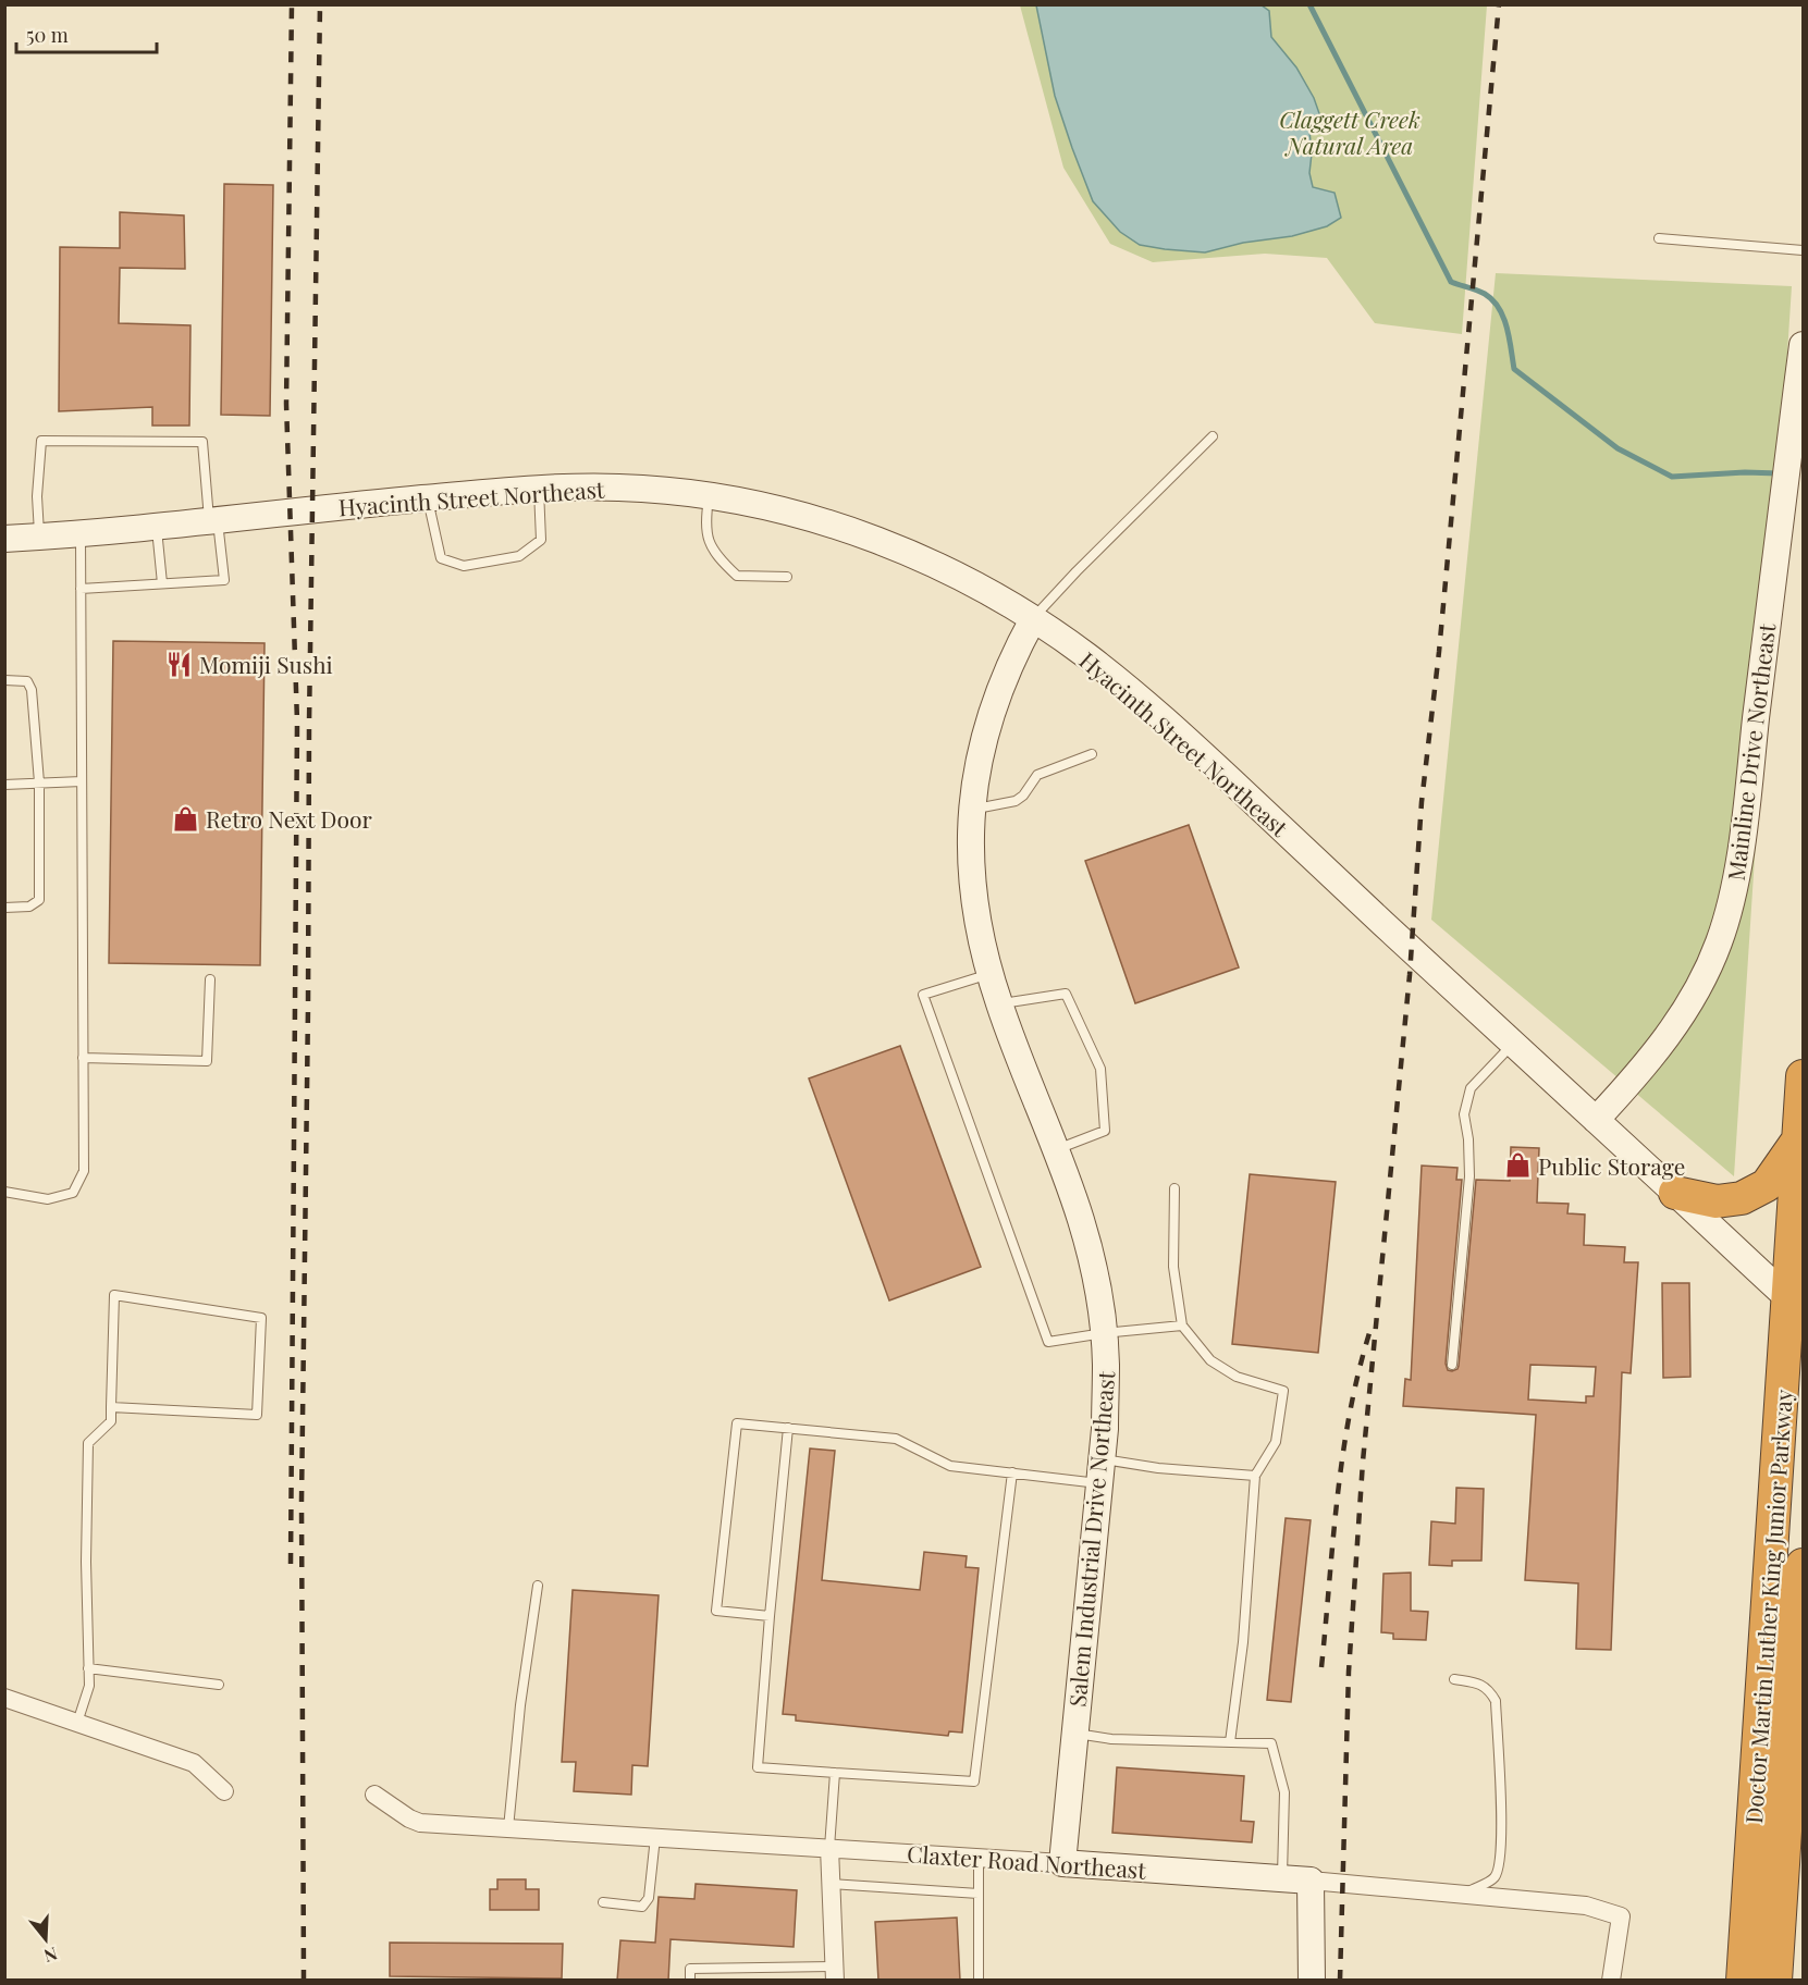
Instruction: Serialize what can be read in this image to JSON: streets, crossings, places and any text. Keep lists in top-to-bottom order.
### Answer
{
  "streets": {
    "highway": ["Doctor Martin Luther King Junior Parkway"],
    "street": [
      "Hyacinth Street Northeast",
      "Mainline Drive Northeast",
      "Salem Industrial Drive Northeast",
      "Claxter Road Northeast"
    ]
  },
  "crossings": [
    ["Hyacinth Street Northeast", "Mainline Drive Northeast"],
    ["Hyacinth Street Northeast", "Salem Industrial Drive Northeast"],
    ["Hyacinth Street Northeast", "Doctor Martin Luther King Junior Parkway"],
    ["Salem Industrial Drive Northeast", "Claxter Road Northeast"]
  ],
  "parks": ["Claggett Creek Natural Area"],
  "places": {
    "restaurant": ["Momiji Sushi"],
    "shop": ["Retro Next Door", "Public Storage"]
  },
  "scale_bar": "50 m",
  "north": "bottom"
}
